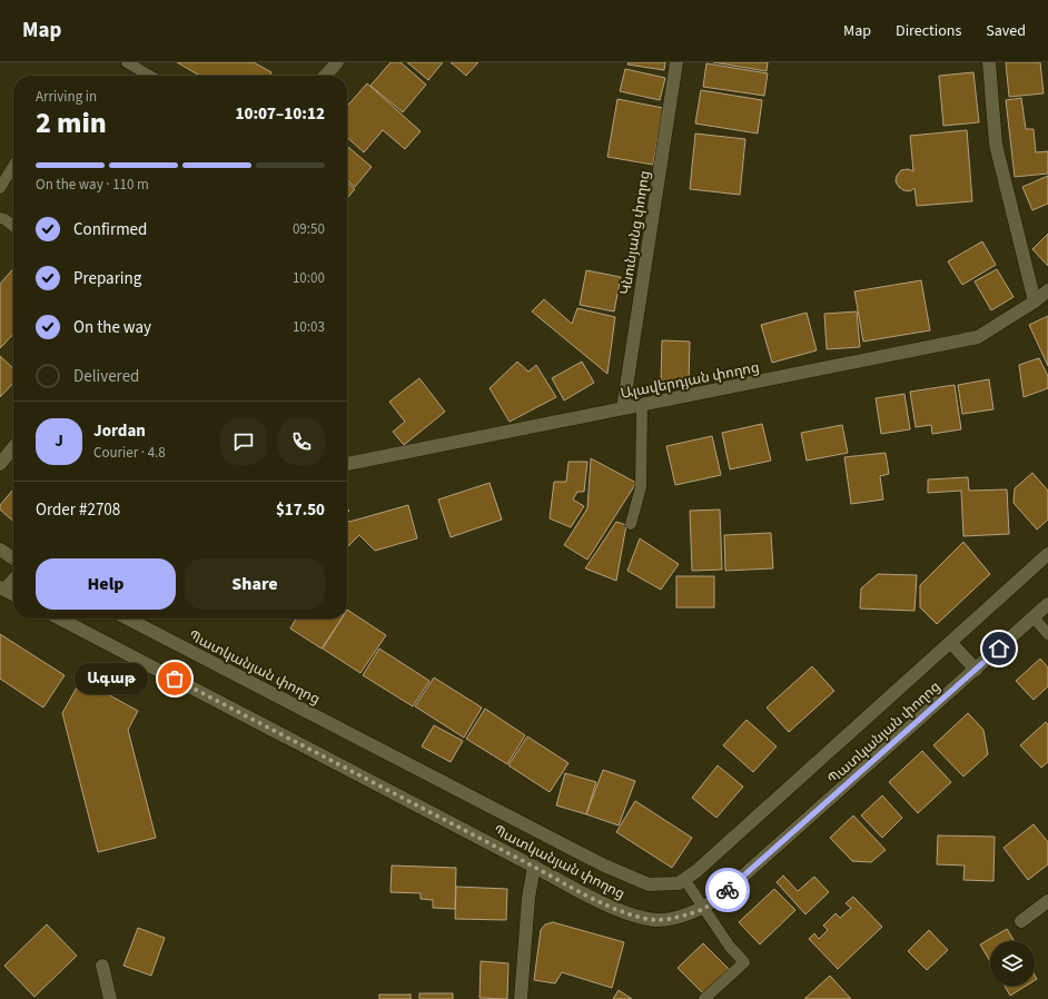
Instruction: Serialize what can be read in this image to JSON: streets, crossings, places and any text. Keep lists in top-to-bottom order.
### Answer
{
  "streets": {
    "main road": ["Կնունյանց փողոց", "Ալավերդյան փողոց", "Պատկանյան փողոց"]
  },
  "crossings": [
    ["Կնունյանց փողոց", "Ալավերդյան փողոց"]
  ],
  "places": ["Ագաթ"],
  "page": {
    "header": "Map",
    "nav": ["Map", "Directions", "Saved"],
    "heading": ["2 min", "Arriving in", "10:07–10:12"],
    "panel": [
      "Jordan",
      "Courier · 4.8",
      "Order #2708",
      "$17.50"
    ],
    "bar": "On the way · 110 m",
    "list": [
      ["Confirmed", "09:50"],
      ["Preparing", "10:00"],
      ["On the way", "10:03"],
      "Delivered"
    ],
    "round": "J",
    "buttons": ["Help", "Share"],
    "bubble": "Ագաթ"
  }
}
